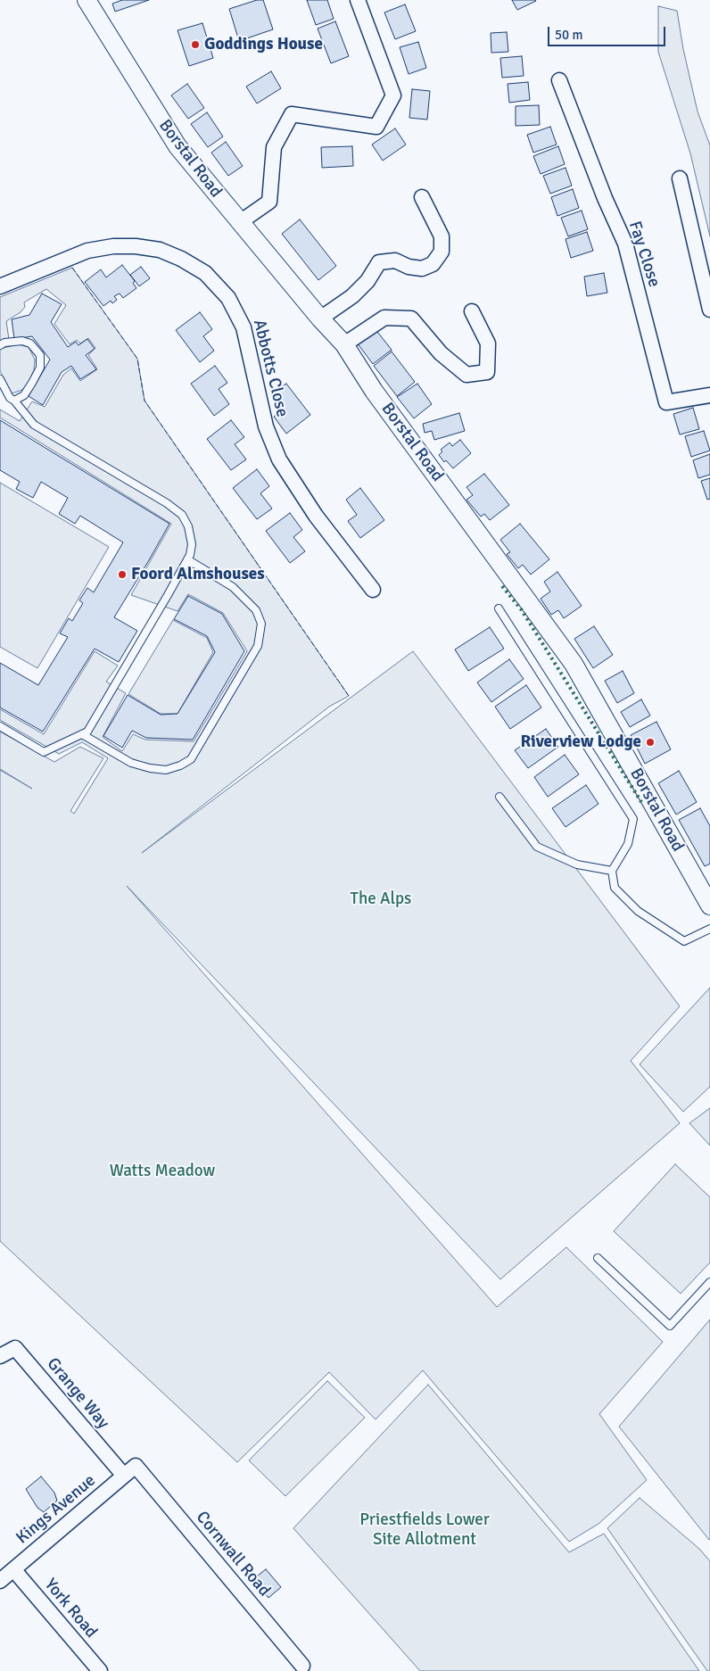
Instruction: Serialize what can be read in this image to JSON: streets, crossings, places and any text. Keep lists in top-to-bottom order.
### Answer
{
  "streets": {
    "street": [
      "Borstal Road",
      "Fay Close",
      "Abbotts Close",
      "Grange Way",
      "Kings Avenue",
      "Cornwall Road",
      "York Road"
    ]
  },
  "crossings": [
    ["Grange Way", "Kings Avenue"],
    ["Kings Avenue", "Cornwall Road"],
    ["Kings Avenue", "York Road"]
  ],
  "parks": ["The Alps", "Watts Meadow", "Priestfields Lower Site Allotment"],
  "places": ["Goddings House", "Foord Almshouses", "Riverview Lodge"],
  "scale_bar": "50 m"
}
